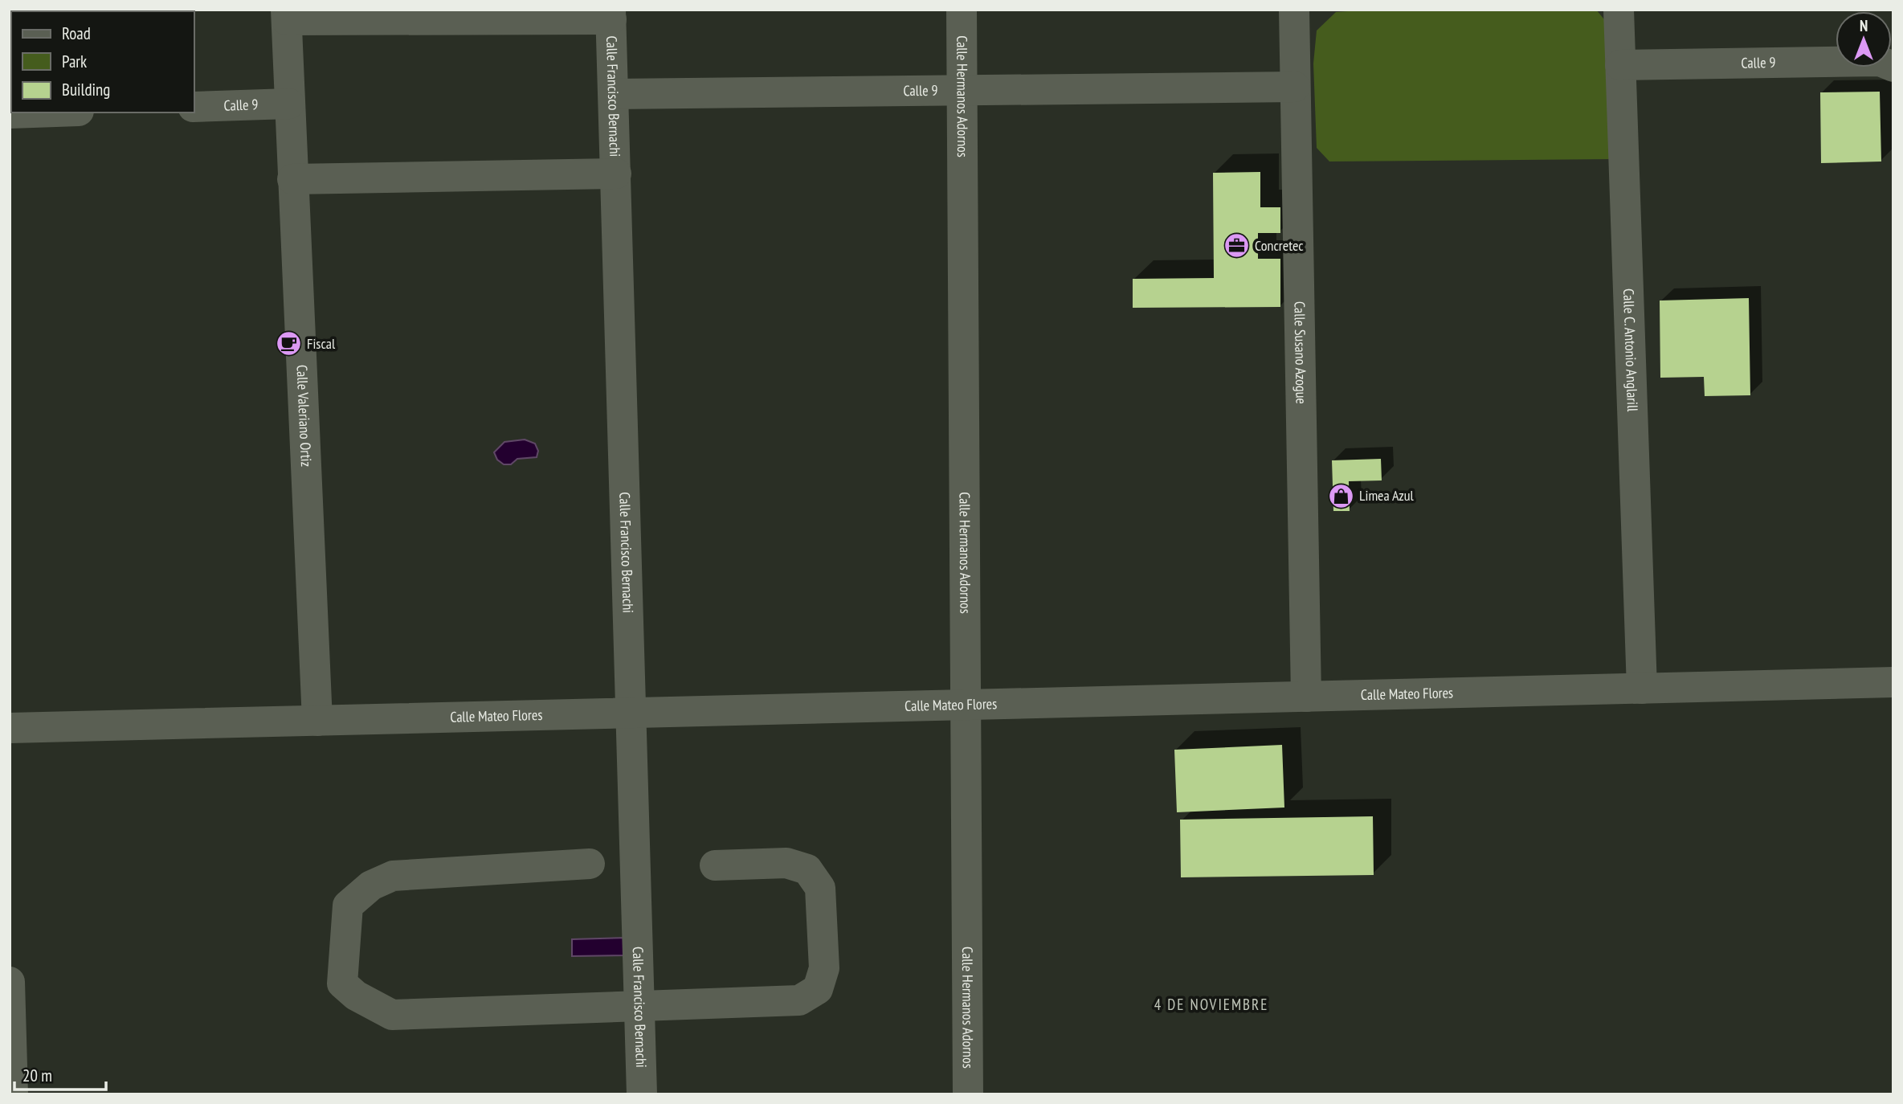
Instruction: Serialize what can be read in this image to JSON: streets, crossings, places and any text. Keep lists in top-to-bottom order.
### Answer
{
  "streets": {
    "street": [
      "Calle 9",
      "Calle Francisco Bernachi",
      "Calle Hermanos Adornos",
      "Calle C. Antonio Anglarill",
      "Calle Susano Azogue",
      "Calle Valeriano Ortiz",
      "Calle Mateo Flores"
    ]
  },
  "crossings": [
    ["Calle 9", "Calle Francisco Bernachi"],
    ["Calle 9", "Calle Hermanos Adornos"],
    ["Calle 9", "Calle C. Antonio Anglarill"],
    ["Calle 9", "Calle Susano Azogue"],
    ["Calle 9", "Calle Valeriano Ortiz"],
    ["Calle Francisco Bernachi", "Calle Mateo Flores"],
    ["Calle Hermanos Adornos", "Calle Mateo Flores"],
    ["Calle C. Antonio Anglarill", "Calle Mateo Flores"],
    ["Calle Susano Azogue", "Calle Mateo Flores"],
    ["Calle Valeriano Ortiz", "Calle Mateo Flores"]
  ],
  "districts": ["4 DE NOVIEMBRE"],
  "places": {
    "office": ["Concretec"],
    "cafe": ["Fiscal"],
    "shop": ["Limea Azul"]
  },
  "legend": ["Road", "Park", "Building"],
  "scale_bar": "20 m",
  "north": "top"
}
